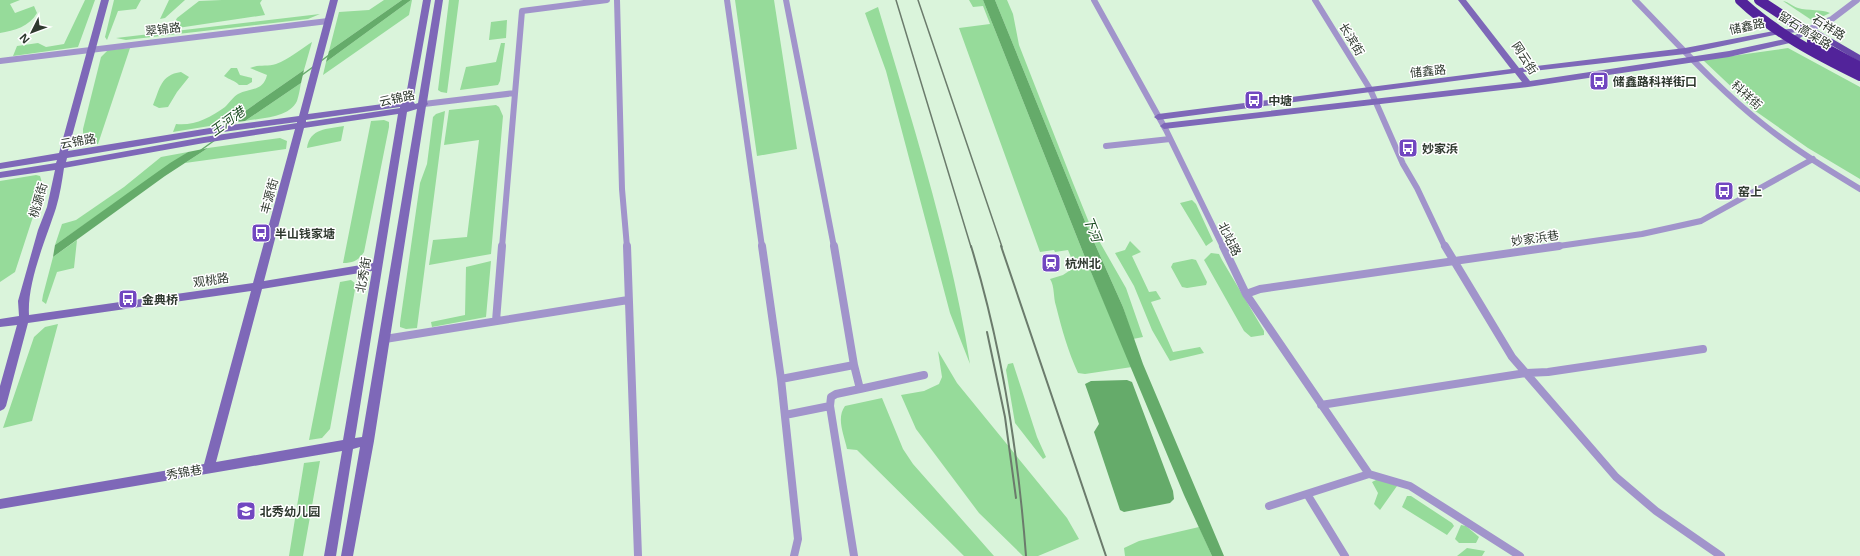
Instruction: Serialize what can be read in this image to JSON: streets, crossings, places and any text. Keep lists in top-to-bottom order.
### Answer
{
  "streets": {
    "highway": ["留石高架路"],
    "main road": ["石祥路"],
    "street": [
      "储鑫路",
      "翠锦路",
      "长滨街",
      "网云街",
      "科祥街",
      "云锦路",
      "丰源街",
      "桃源街",
      "妙家浜巷",
      "北站路",
      "北秀街",
      "观桃路",
      "秀锦巷"
    ]
  },
  "crossings": [
    ["储鑫路", "石祥路"],
    ["储鑫路", "长滨街"],
    ["储鑫路", "网云街"],
    ["储鑫路", "科祥街"],
    ["储鑫路", "北站路"],
    ["石祥路", "留石高架路"],
    ["翠锦路", "丰源街"],
    ["翠锦路", "桃源街"],
    ["长滨街", "妙家浜巷"],
    ["科祥街", "妙家浜巷"],
    ["云锦路", "丰源街"],
    ["云锦路", "桃源街"],
    ["云锦路", "北秀街"],
    ["丰源街", "观桃路"],
    ["丰源街", "秀锦巷"],
    ["桃源街", "观桃路"],
    ["妙家浜巷", "北站路"],
    ["北秀街", "观桃路"],
    ["北秀街", "秀锦巷"]
  ],
  "water": ["王河港", "下河"],
  "places": {
    "bus stop": [
      "储鑫路科祥街口",
      "中塘",
      "妙家浜",
      "窑上",
      "半山钱家塘",
      "金典桥"
    ],
    "station": ["杭州北"],
    "school or university": ["北秀幼儿园"]
  },
  "north": "bottom left"
}
